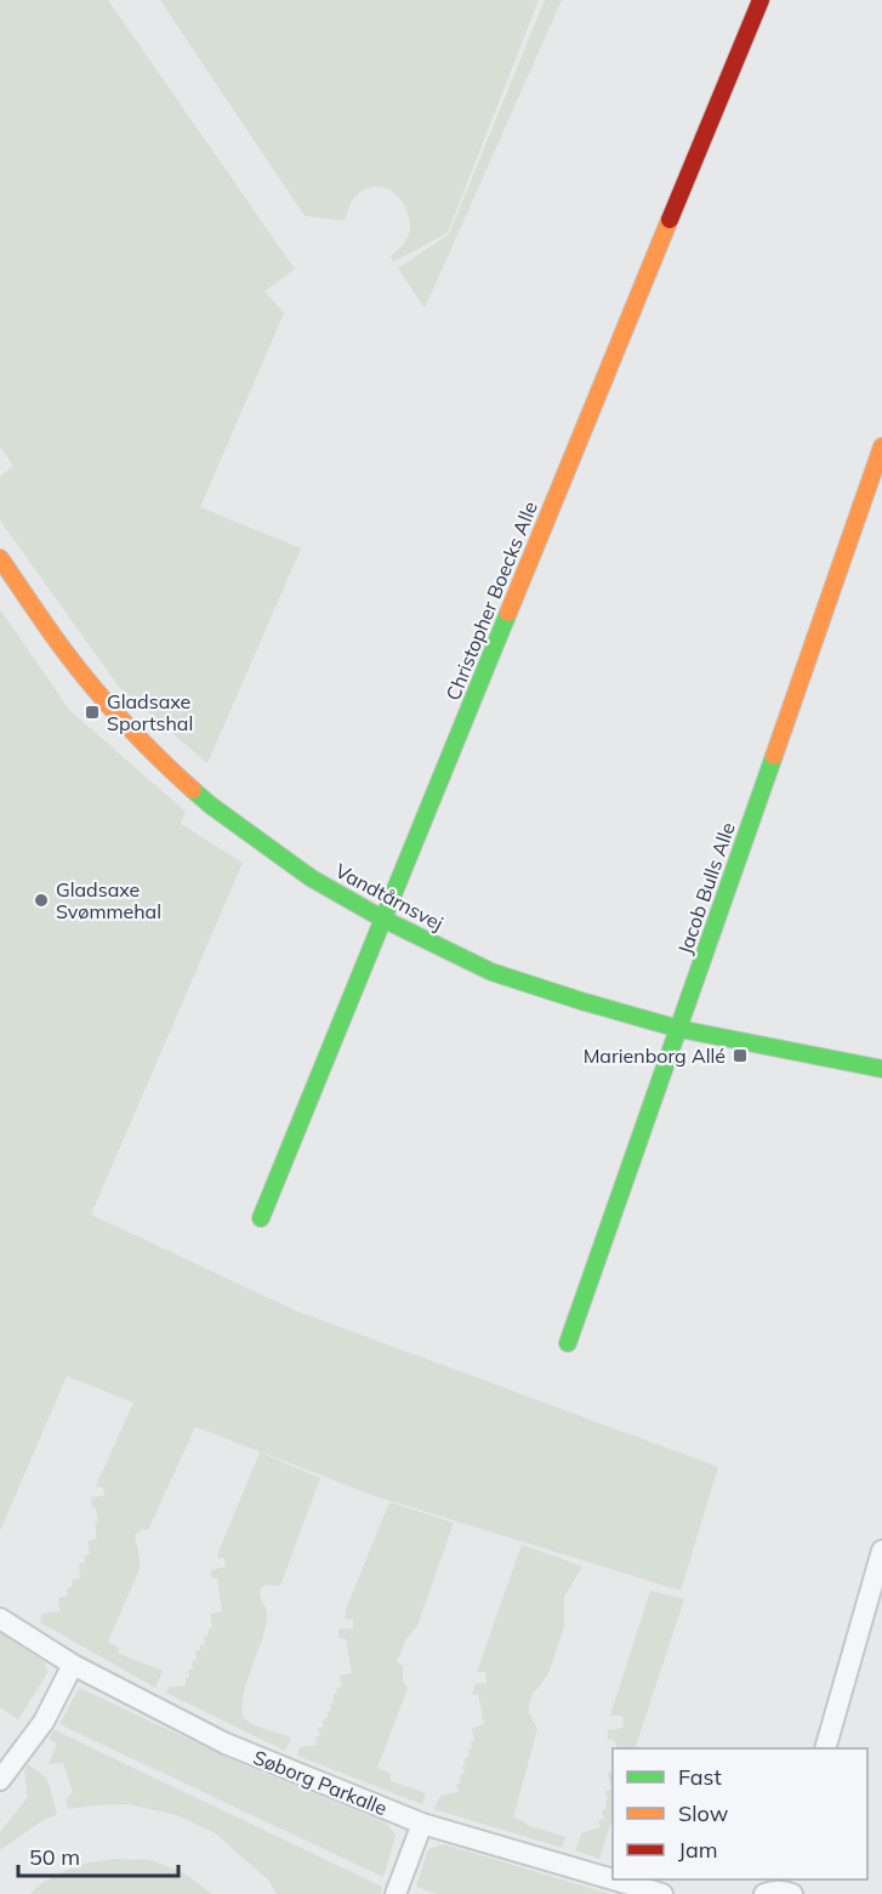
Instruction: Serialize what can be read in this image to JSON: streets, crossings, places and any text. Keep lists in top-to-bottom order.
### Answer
{
  "streets": {
    "street": [
      "Christopher Boecks Alle",
      "Jacob Bulls Alle",
      "Vandtårnsvej",
      "Søborg Parkalle"
    ]
  },
  "crossings": [
    ["Christopher Boecks Alle", "Vandtårnsvej"],
    ["Jacob Bulls Alle", "Vandtårnsvej"]
  ],
  "places": {
    "transit": ["Gladsaxe Sportshal", "Marienborg Allé"],
    "other": ["Gladsaxe Svømmehal"]
  },
  "legend": ["Fast", "Slow", "Jam"],
  "scale_bar": "50 m"
}
